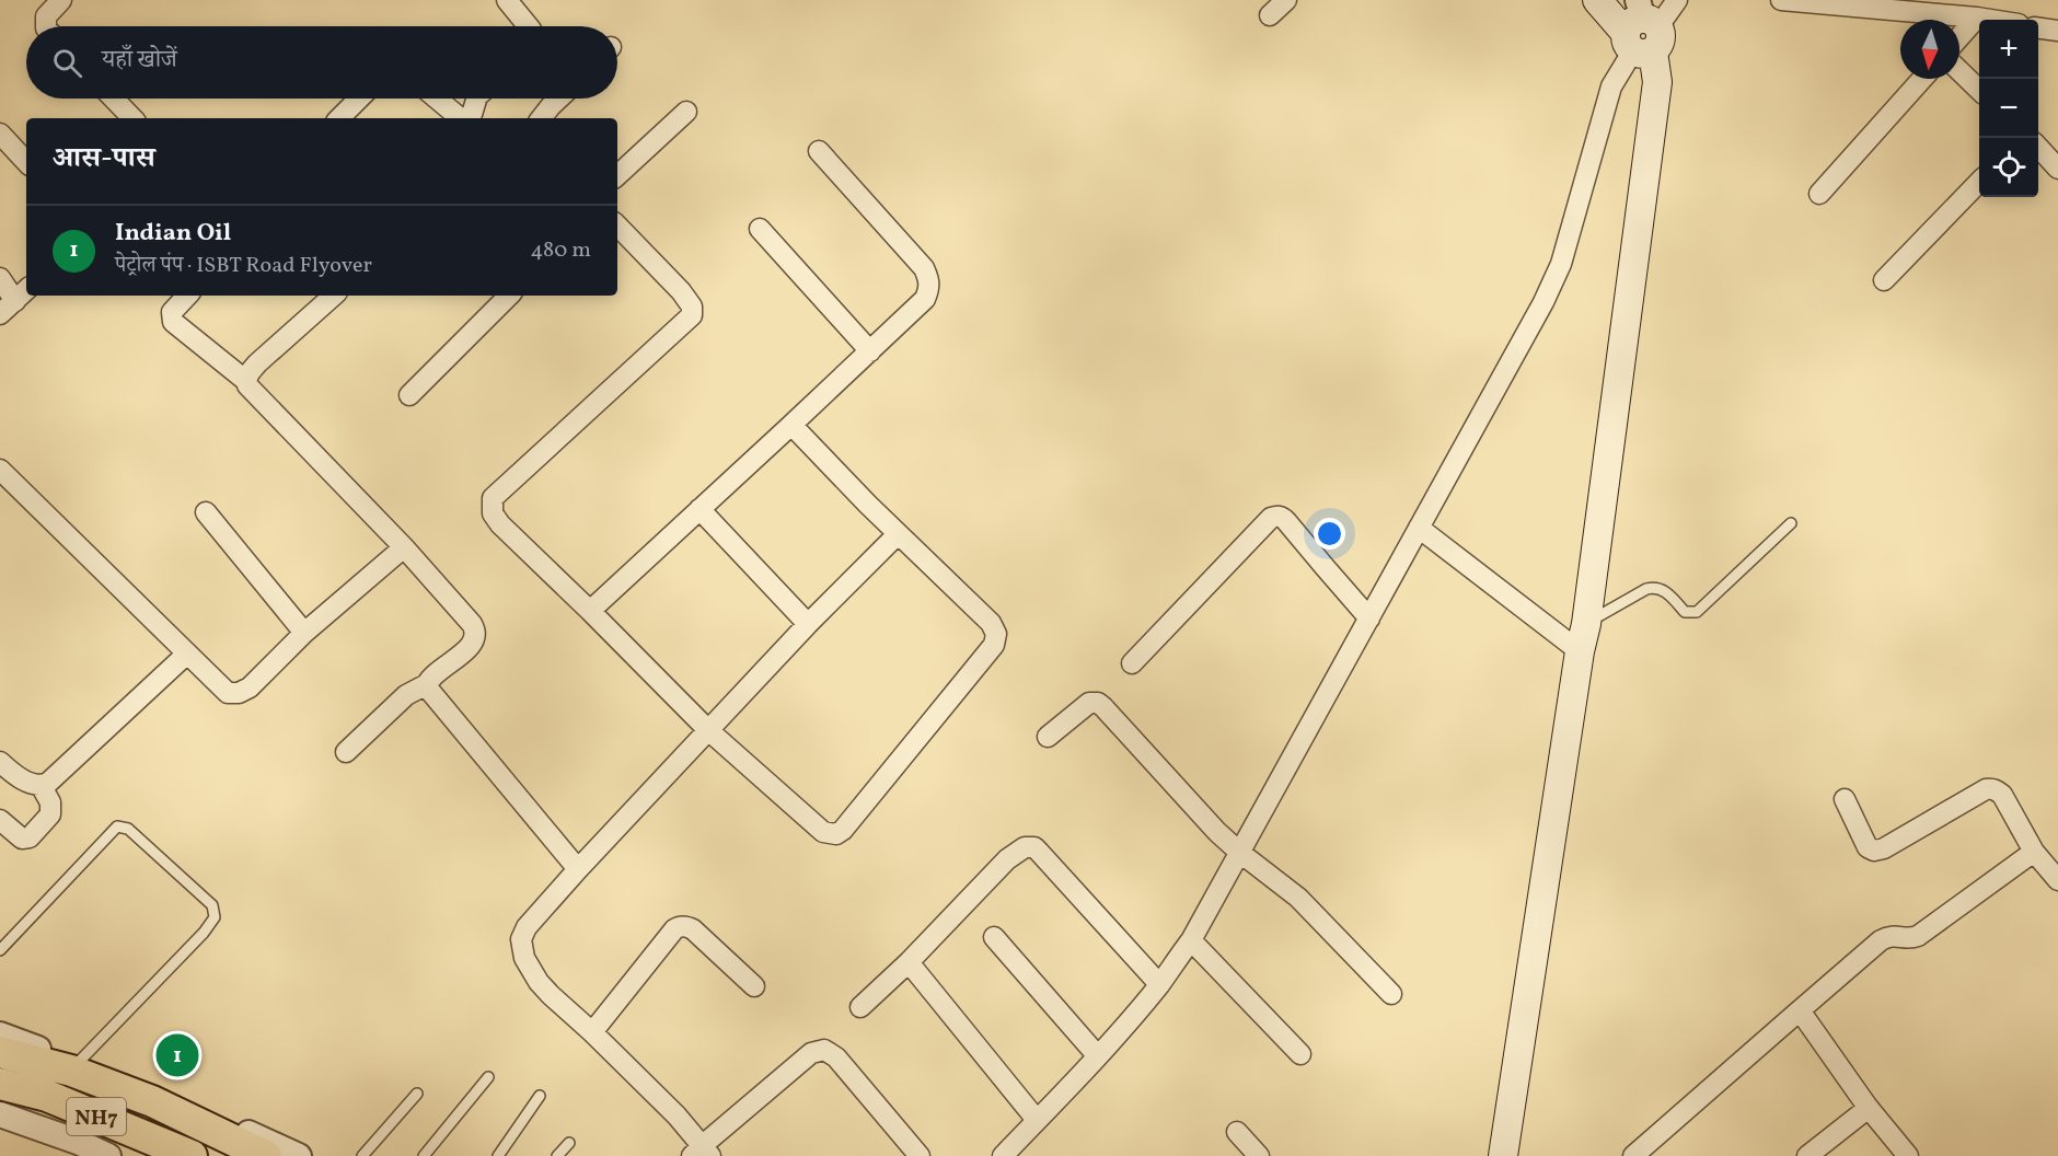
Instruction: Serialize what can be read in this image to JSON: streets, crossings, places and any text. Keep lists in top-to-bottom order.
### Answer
{
  "streets": {
    "highway": ["NH7"]
  },
  "north": "bottom",
  "page": {
    "map_buttons": ["+", "−"],
    "search": "यहाँ खोजें",
    "heading": "आस-पास",
    "list": [
      {
        "mark": "1",
        "name": "Indian Oil",
        "note": "पेट्रोल पंप · ISBT Road Flyover",
        "value": "480 m"
      }
    ],
    "pins": "1"
  }
}
